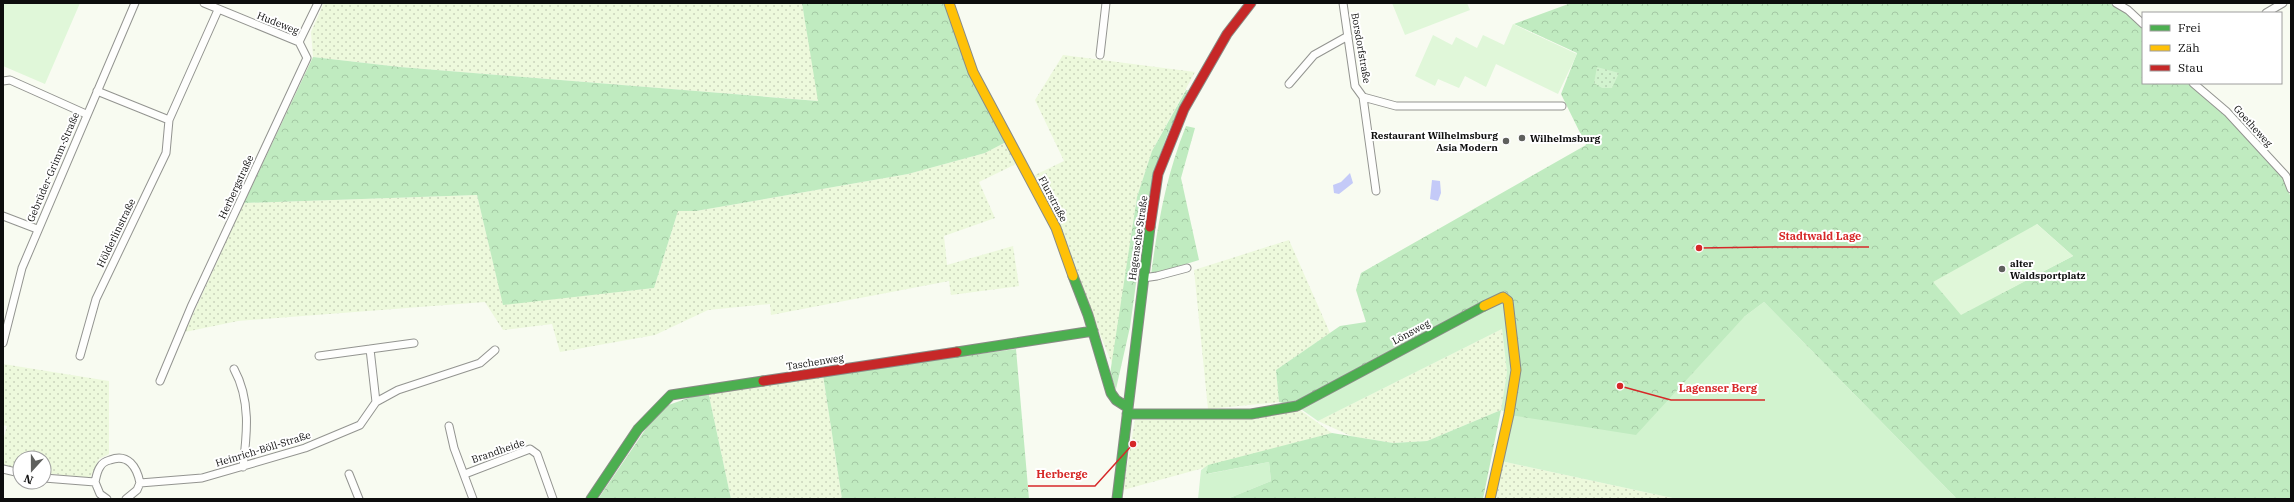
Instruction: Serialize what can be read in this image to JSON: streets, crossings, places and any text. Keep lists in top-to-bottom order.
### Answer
{
  "streets": {
    "street": [
      "Hudeweg",
      "Borsdorfstraße",
      "Goetheweg",
      "Gebrüder-Grimm-Straße",
      "Herbergstraße",
      "Flurstraße",
      "Hölderlinstraße",
      "Hagensche Straße",
      "Lönsweg",
      "Taschenweg",
      "Heinrich-Böll-Straße",
      "Brandheide"
    ]
  },
  "crossings": [
    ["Hudeweg", "Herbergstraße"],
    ["Hudeweg", "Hölderlinstraße"],
    ["Flurstraße", "Hagensche Straße"],
    ["Flurstraße", "Lönsweg"],
    ["Flurstraße", "Taschenweg"],
    ["Hagensche Straße", "Lönsweg"]
  ],
  "places": [
    "Wilhelmsburg",
    "Restaurant Wilhelmsburg Asia Modern",
    "Stadtwald Lage",
    "alter Waldsportplatz",
    "Lagenser Berg",
    "Herberge"
  ],
  "legend": ["Frei", "Zäh", "Stau"],
  "north": "bottom"
}
